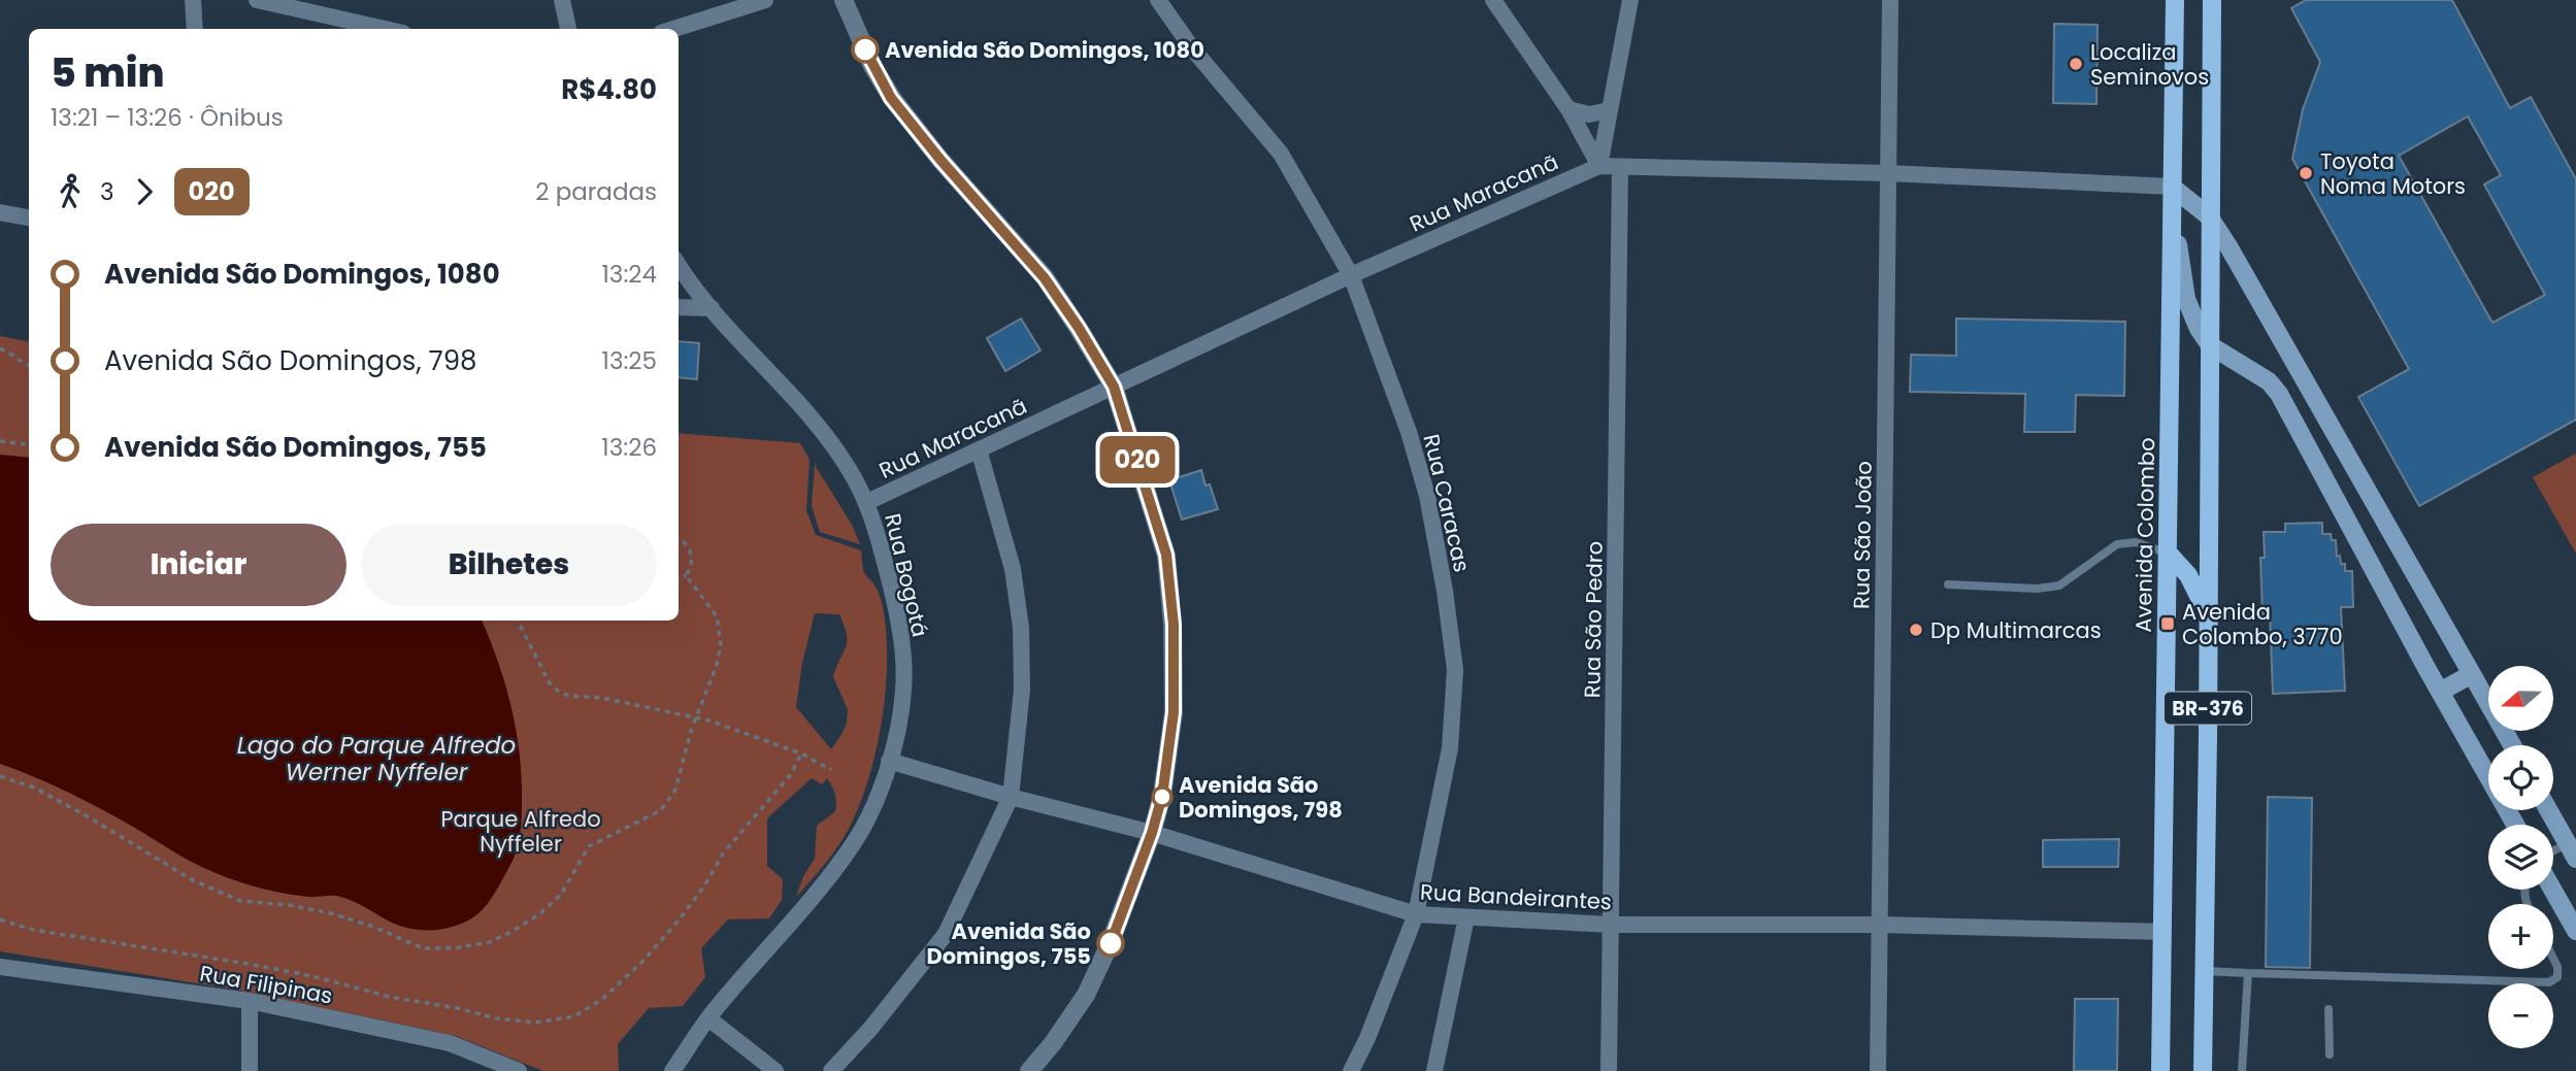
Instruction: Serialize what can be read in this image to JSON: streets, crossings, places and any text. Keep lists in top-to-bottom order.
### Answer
{
  "streets": {
    "main road": ["Avenida Colombo", "BR-376"],
    "street": [
      "Rua Maracanã",
      "Rua Caracas",
      "Rua São João",
      "Rua Bogotá",
      "Rua São Pedro",
      "Rua Bandeirantes",
      "Rua Filipinas"
    ]
  },
  "crossings": [
    ["Rua Maracanã", "Rua Caracas"],
    ["Rua Maracanã", "Rua São João"],
    ["Rua Maracanã", "Avenida Colombo"],
    ["Rua Maracanã", "Rua Bogotá"],
    ["Rua Maracanã", "Rua São Pedro"],
    ["Rua Caracas", "Rua Bandeirantes"],
    ["Rua São João", "Rua Bandeirantes"],
    ["Avenida Colombo", "Rua Bandeirantes"],
    ["Rua Bogotá", "Rua Bandeirantes"],
    ["Rua São Pedro", "Rua Bandeirantes"]
  ],
  "water": ["Lago do Parque Alfredo Werner Nyffeler"],
  "parks": ["Parque Alfredo Nyffeler"],
  "places": {
    "other": [
      "Avenida São Domingos, 1080",
      "Localiza Seminovos",
      "Toyota Noma Motors",
      "Dp Multimarcas",
      "Avenida São Domingos, 798",
      "Avenida São Domingos, 755"
    ],
    "transit": ["Avenida Colombo, 3770"]
  },
  "lines": ["bus line 020"],
  "north": "left",
  "page": {
    "on_map": "020",
    "heading": ["5 min", "13:21 – 13:26 · Ônibus", "R$4.80"],
    "legs": ["3", "020", "2 paradas"],
    "list": [
      {
        "name": "Avenida São Domingos, 1080",
        "value": "13:24"
      },
      {
        "name": "Avenida São Domingos, 798",
        "value": "13:25"
      },
      {
        "name": "Avenida São Domingos, 755",
        "value": "13:26"
      }
    ],
    "buttons": ["Iniciar", "Bilhetes"],
    "map_buttons": ["+", "−"]
  }
}
